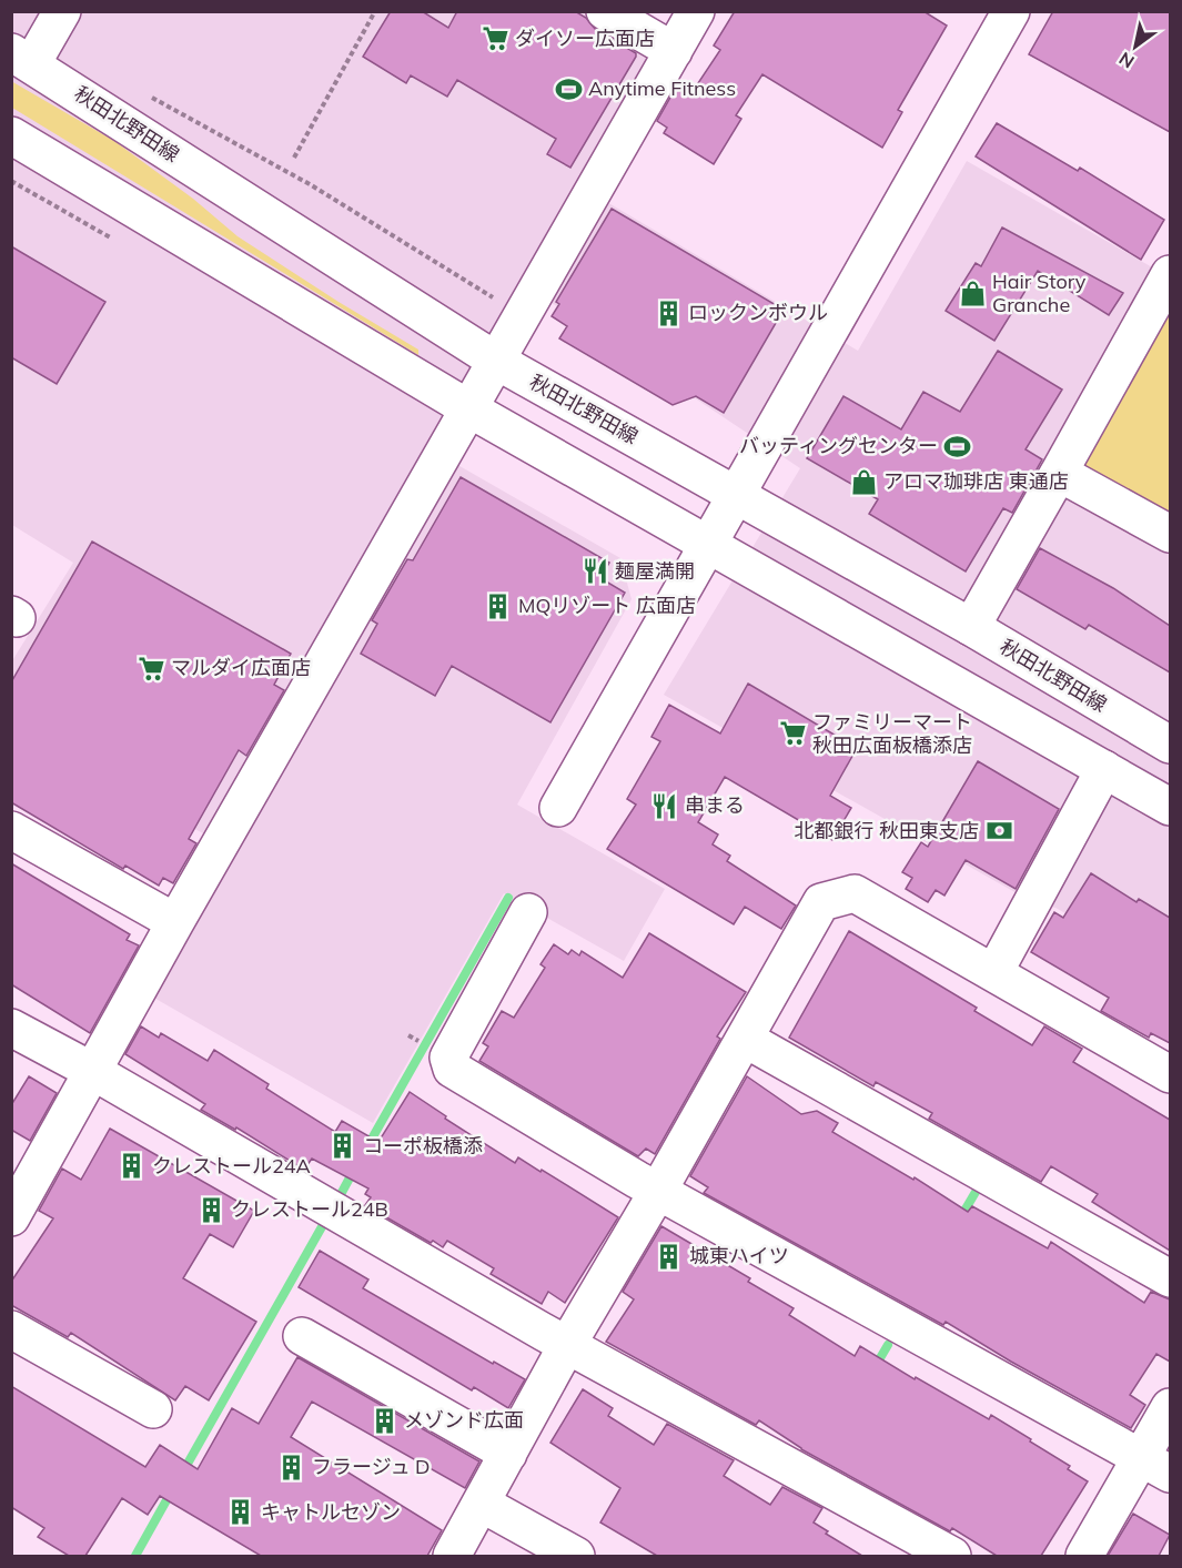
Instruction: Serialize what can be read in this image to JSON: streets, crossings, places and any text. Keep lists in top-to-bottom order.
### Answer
{
  "streets": {
    "street": ["秋田北野田線"]
  },
  "places": {
    "supermarket": ["ダイソー広面店", "マルダイ広面店", "ファミリーマート 秋田広面板橋添店"],
    "sports": ["Anytime Fitness", "バッティングセンター"],
    "shop": ["Hair Story Granche", "アロマ珈琲店 東通店"],
    "building": [
      "ロックンボウル",
      "MQリゾート 広面店",
      "コーポ板橋添",
      "クレストール24A",
      "クレストール24B",
      "城東ハイツ",
      "メゾンド広面",
      "フラージュ D",
      "キャトルセゾン"
    ],
    "restaurant": ["麺屋満開", "串まる"],
    "bank": ["北都銀行 秋田東支店"]
  },
  "north": "bottom left"
}
